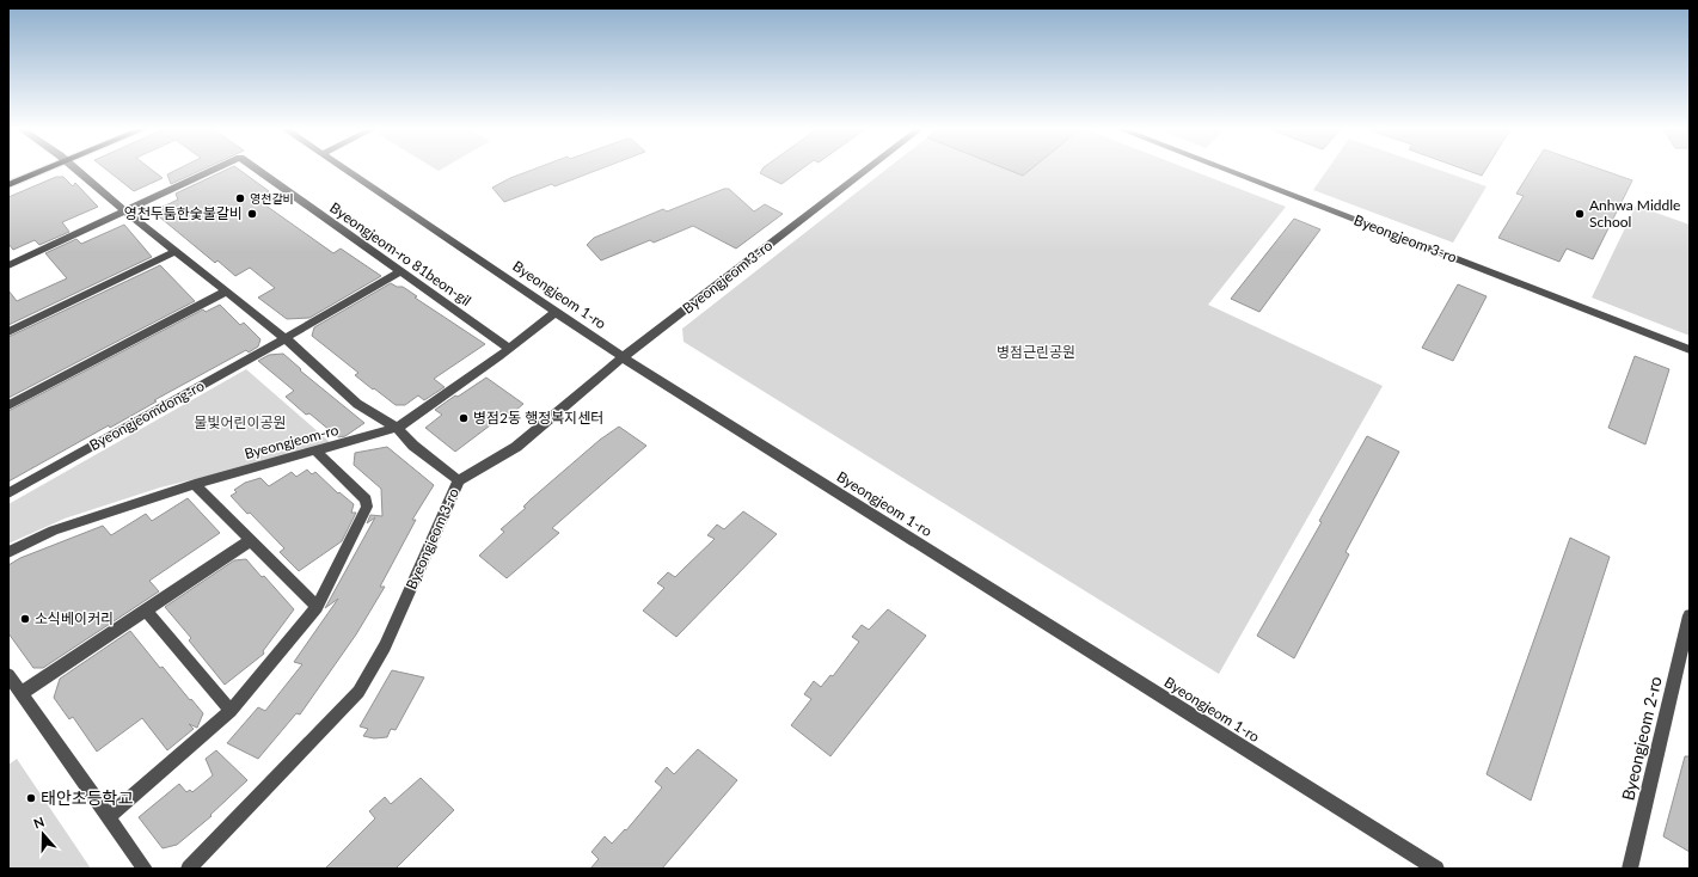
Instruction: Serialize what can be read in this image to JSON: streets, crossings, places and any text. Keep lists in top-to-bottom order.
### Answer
{
  "streets": {
    "street": [
      "Byeongjeom 3-ro",
      "Byeongjeom-ro 81beon-gil",
      "Byeongjeom 1-ro",
      "Byeongjeomdong-ro",
      "Byeongjeom-ro",
      "Byeongjeom 2-ro"
    ]
  },
  "crossings": [
    ["Byeongjeom 3-ro", "Byeongjeom 1-ro"],
    ["Byeongjeom-ro 81beon-gil", "Byeongjeomdong-ro"],
    ["Byeongjeom-ro 81beon-gil", "Byeongjeom-ro"],
    ["Byeongjeom 1-ro", "Byeongjeom-ro"]
  ],
  "parks": ["병점근린공원", "물빛어린이공원"],
  "places": [
    "영천갈비",
    "영천두툼한숯불갈비",
    "Anhwa Middle School",
    "병점2동 행정복지센터",
    "소식베이커리",
    "태안초등학교"
  ],
  "north": "top"
}
